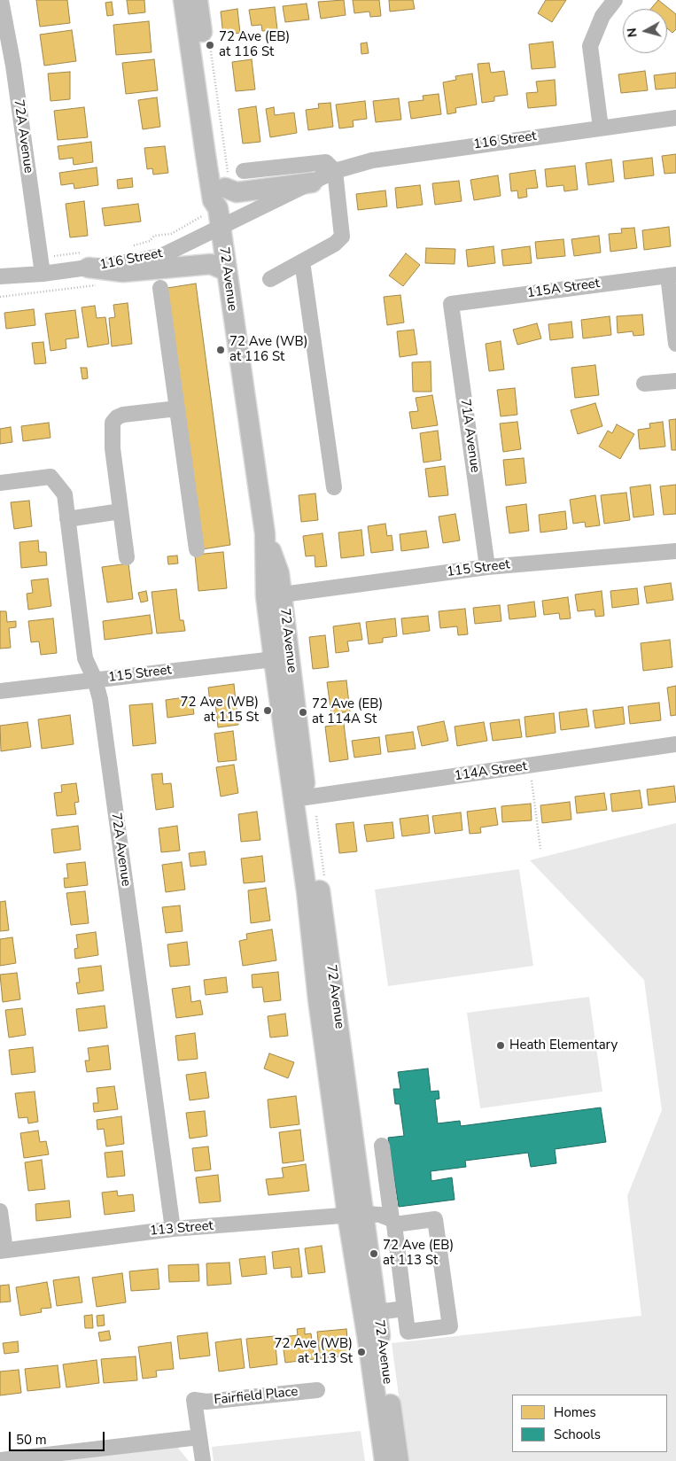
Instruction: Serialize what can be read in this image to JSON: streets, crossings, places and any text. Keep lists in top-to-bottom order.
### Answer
{
  "streets": {
    "main road": ["72 Avenue"],
    "street": [
      "72A Avenue",
      "116 Street",
      "115A Street",
      "71A Avenue",
      "115 Street",
      "114A Street",
      "113 Street",
      "Fairfield Place"
    ]
  },
  "crossings": [
    ["72A Avenue", "116 Street"],
    ["72A Avenue", "115 Street"],
    ["72A Avenue", "113 Street"],
    ["116 Street", "72 Avenue"],
    ["72 Avenue", "115 Street"],
    ["72 Avenue", "114A Street"],
    ["72 Avenue", "113 Street"],
    ["115A Street", "71A Avenue"],
    ["71A Avenue", "115 Street"]
  ],
  "places": [
    "72 Ave (EB) at 116 St",
    "72 Ave (WB) at 116 St",
    "72 Ave (WB) at 115 St",
    "72 Ave (EB) at 114A St",
    "Heath Elementary",
    "72 Ave (EB) at 113 St",
    "72 Ave (WB) at 113 St"
  ],
  "legend": ["Homes", "Schools"],
  "scale_bar": "50 m",
  "north": "left"
}
